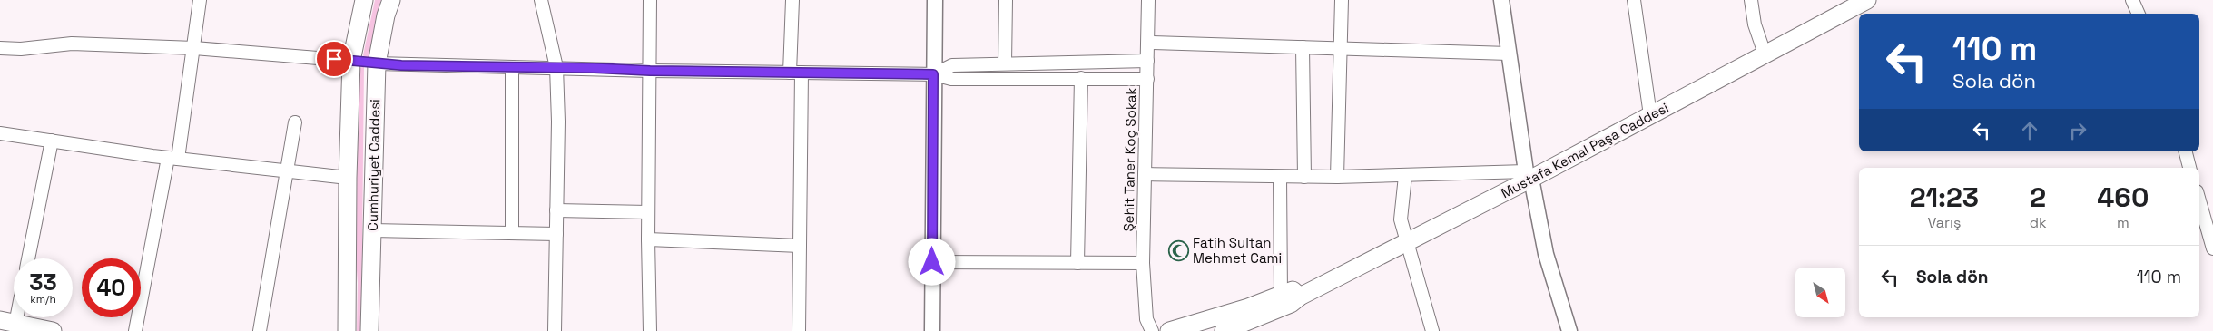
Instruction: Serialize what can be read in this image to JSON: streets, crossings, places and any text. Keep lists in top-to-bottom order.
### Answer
{
  "streets": {
    "main road": ["Mustafa Kemal Paşa Caddesi", "Cumhuriyet Caddesi"],
    "street": ["Şehit Taner Koç Sokak"]
  },
  "places": {
    "mosque": ["Fatih Sultan Mehmet Cami"]
  },
  "north": "bottom right",
  "page": {
    "turn": ["110 m", "Sola dön"],
    "eta": [
      "21:23",
      "Varış",
      "2",
      "dk",
      "460",
      "m"
    ],
    "list": [
      {
        "name": "Sola dön",
        "value": "110 m"
      }
    ],
    "speed": "33 km/h",
    "limit": "40"
  }
}
